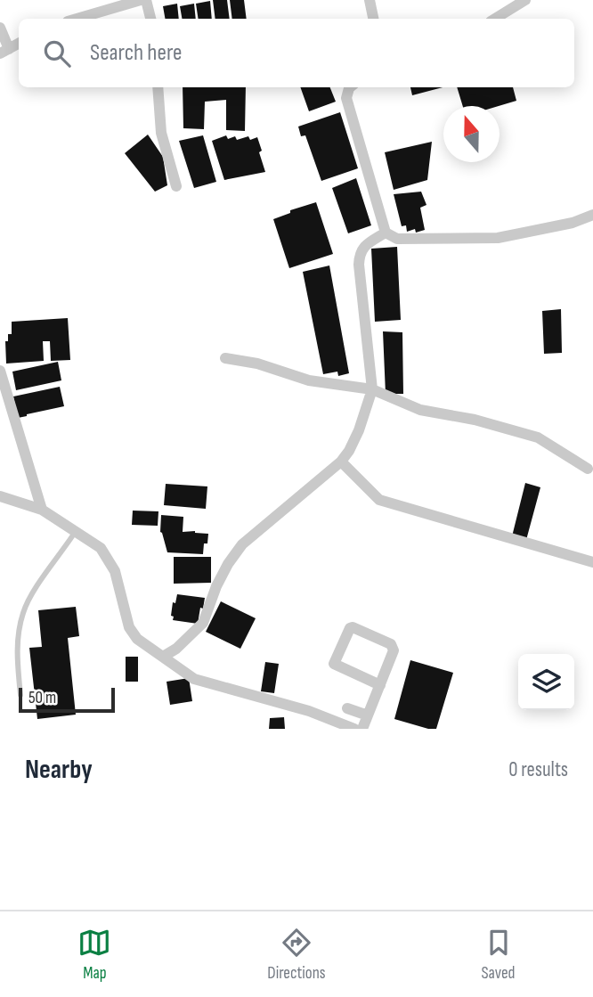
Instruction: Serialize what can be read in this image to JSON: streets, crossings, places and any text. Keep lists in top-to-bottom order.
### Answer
{
  "scale_bar": "50 m",
  "north": "top",
  "page": {
    "search": "Search here",
    "scale": "50 m",
    "heading": ["Nearby", "0 results"],
    "nav": ["Map", "Directions", "Saved"]
  }
}
